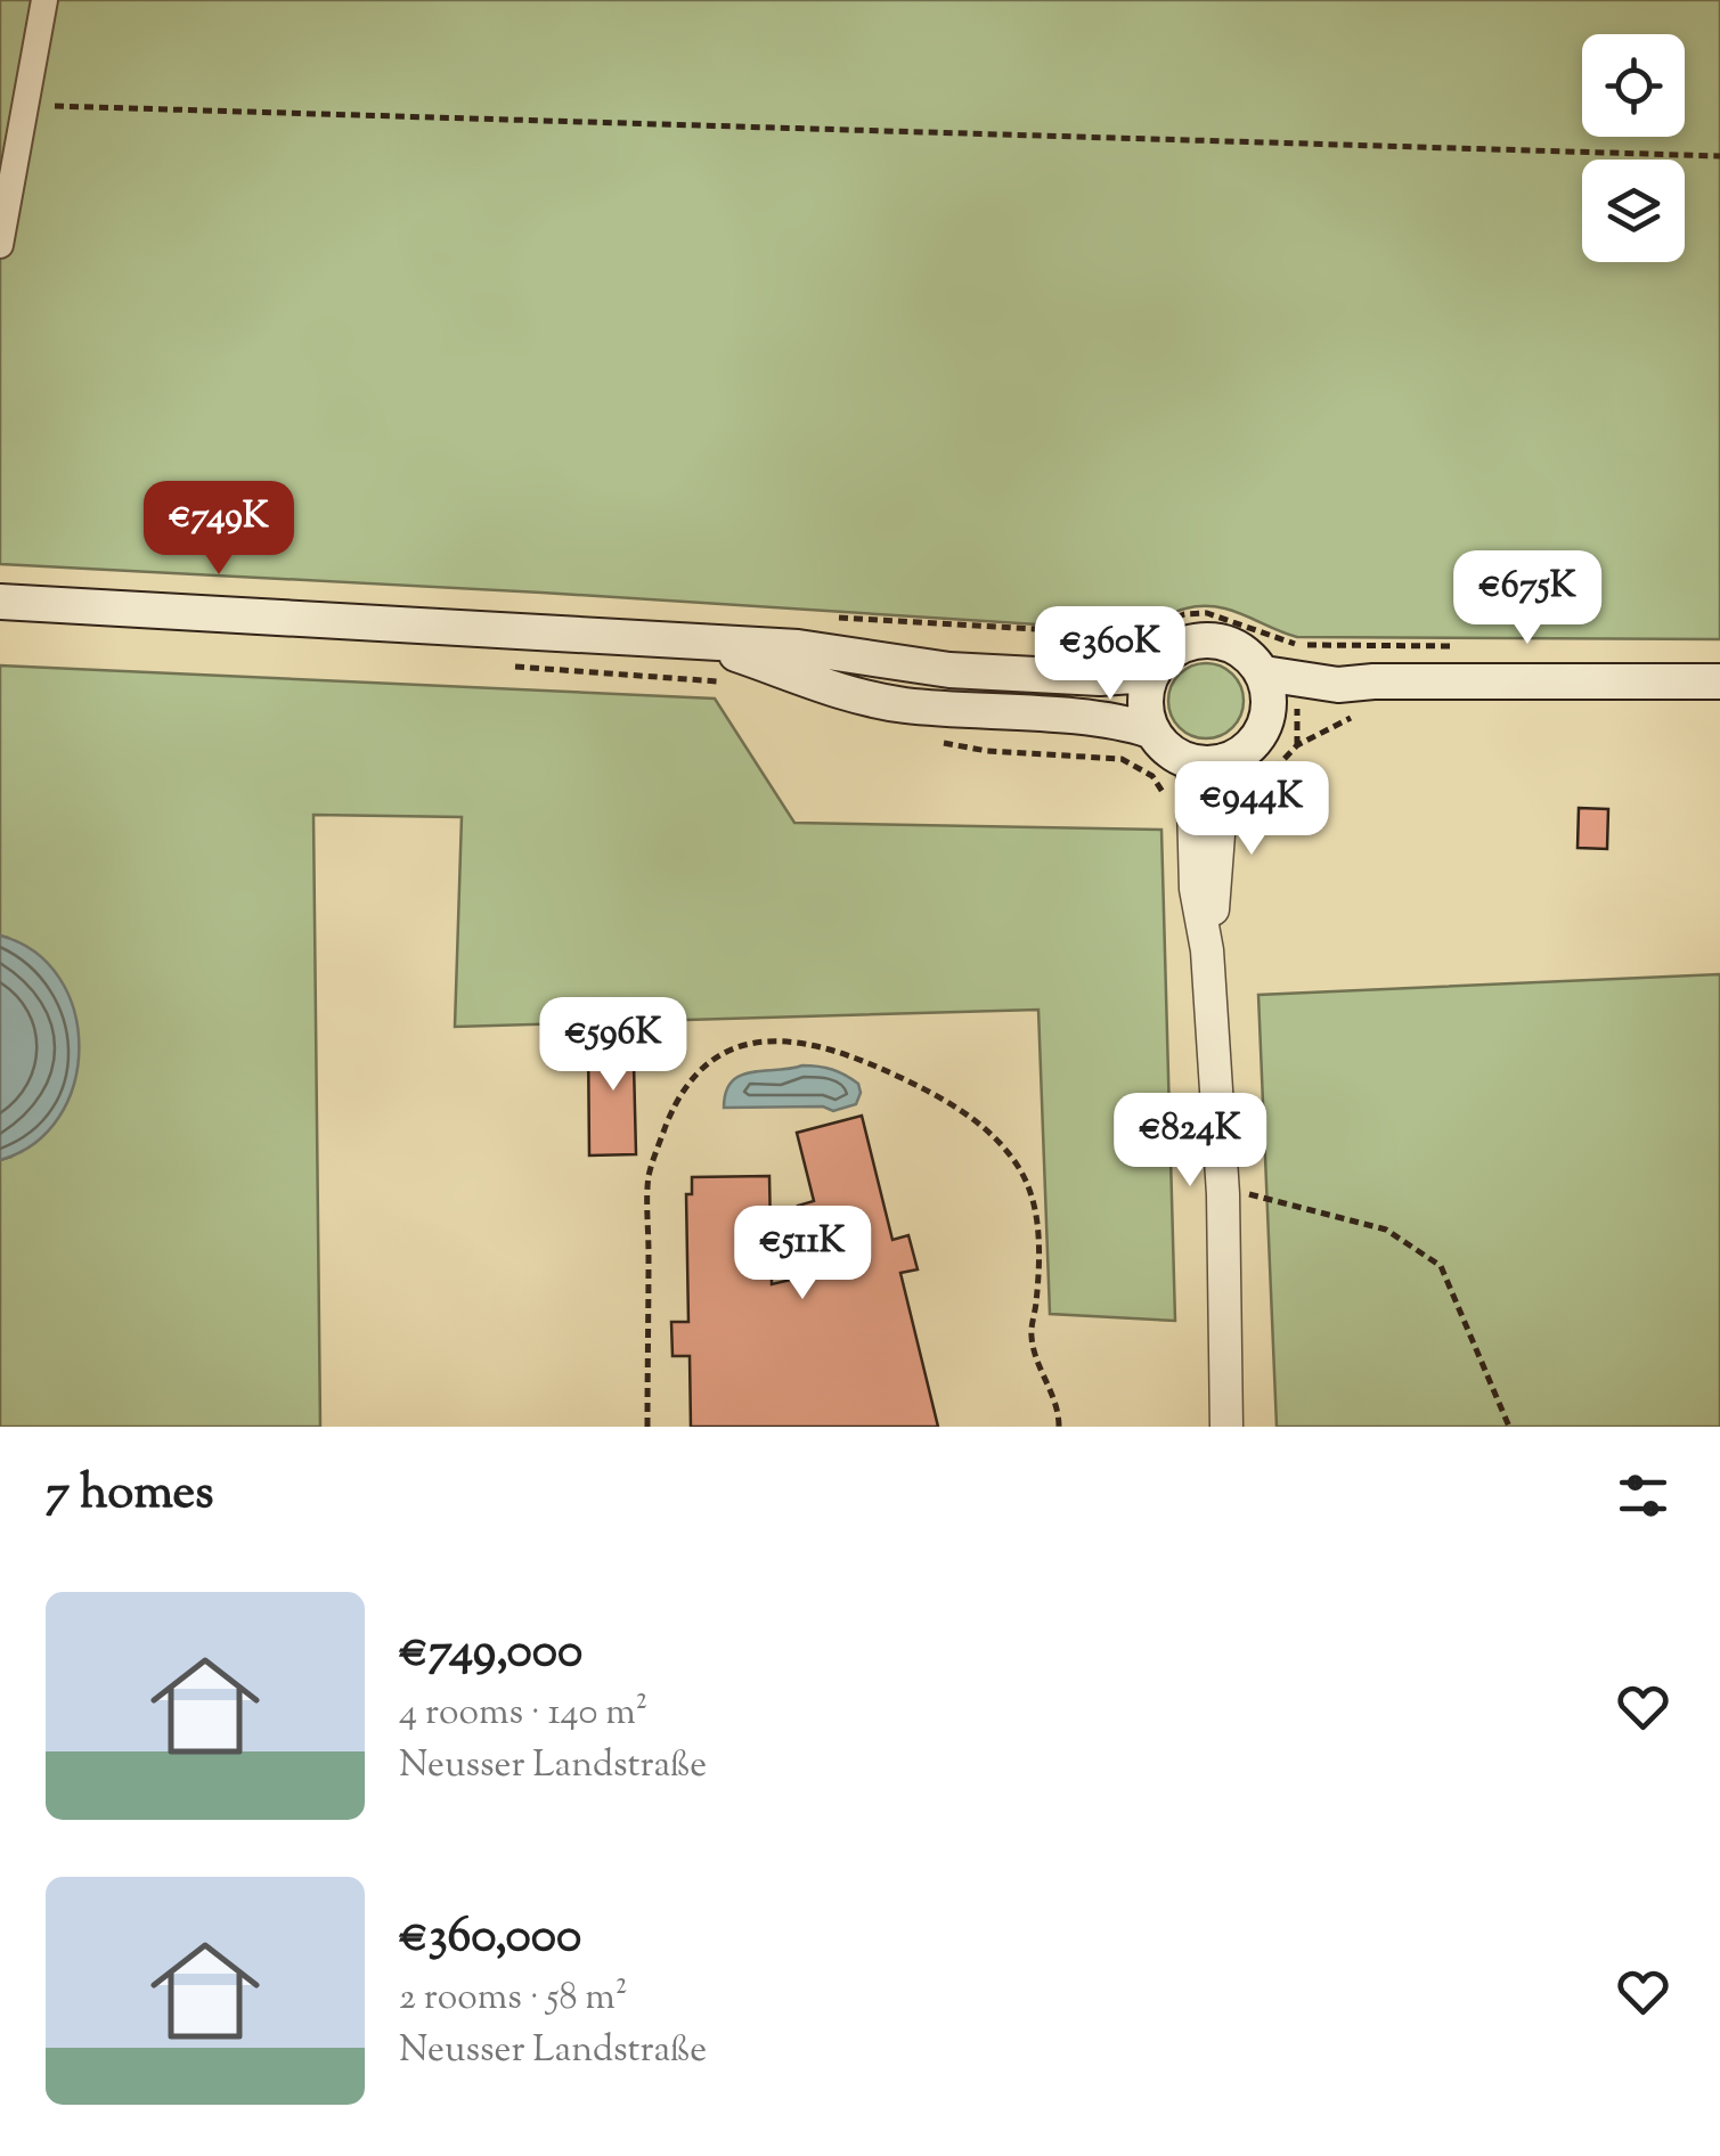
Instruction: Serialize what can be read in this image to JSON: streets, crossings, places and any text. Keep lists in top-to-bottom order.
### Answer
{
  "page": {
    "price": [
      "€749K",
      "€675K",
      "€360K",
      "€944K",
      "€596K",
      "€824K",
      "€511K"
    ],
    "heading": "7 homes",
    "list": [
      {
        "name": "€749,000",
        "note": "4 rooms · 140 m² · Neusser Landstraße"
      },
      {
        "name": "€360,000",
        "note": "2 rooms · 58 m² · Neusser Landstraße"
      }
    ]
  }
}
